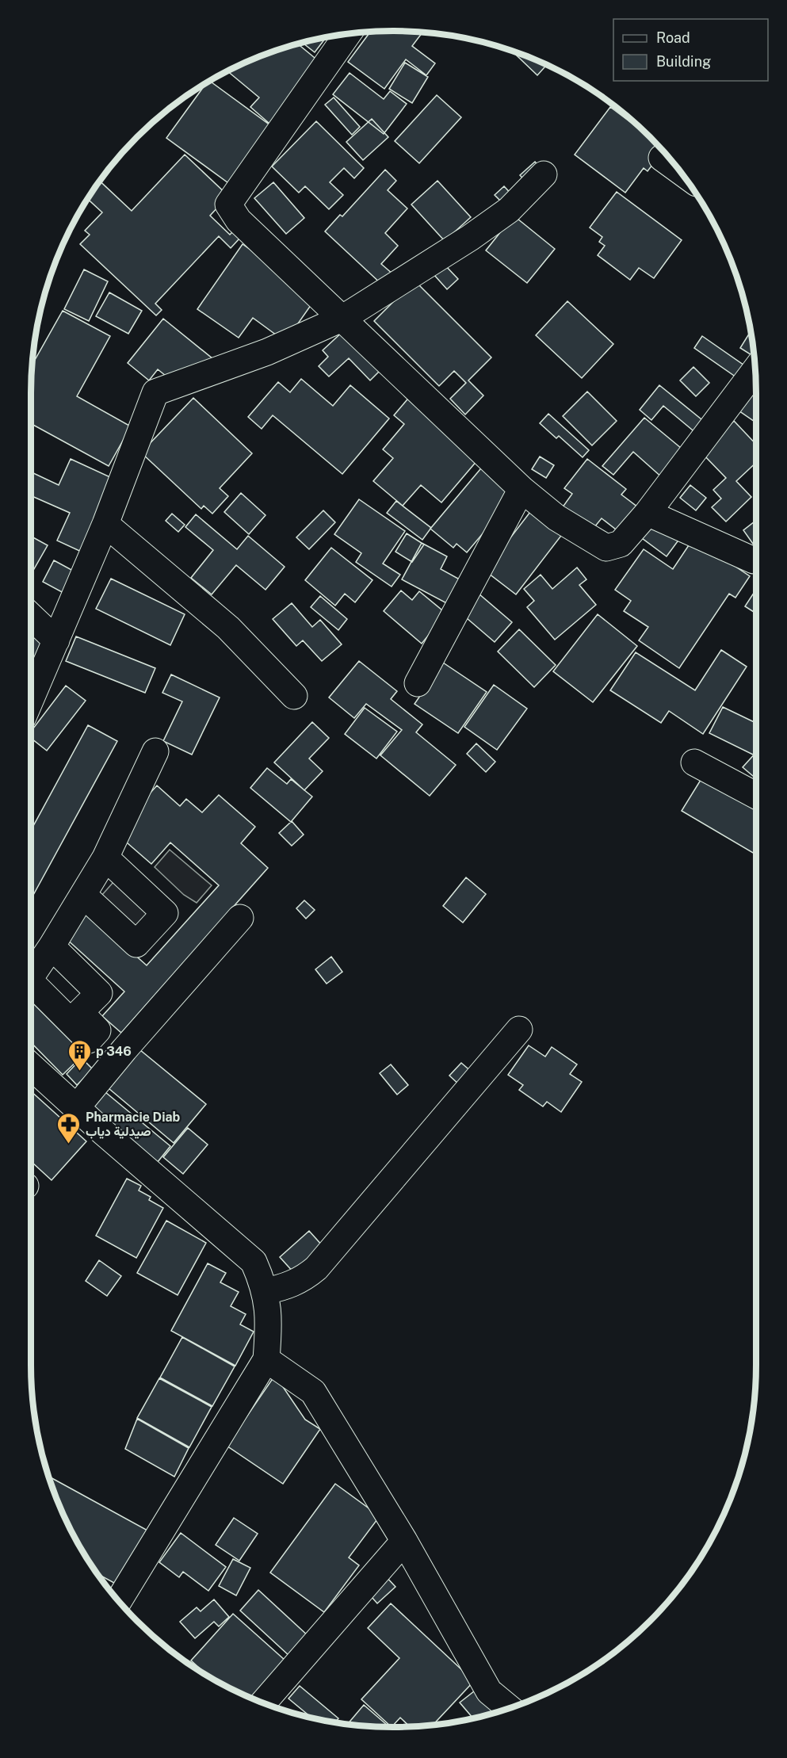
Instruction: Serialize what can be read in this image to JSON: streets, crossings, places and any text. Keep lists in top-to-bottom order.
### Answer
{
  "places": {
    "building": ["p 346"],
    "pharmacy": ["Pharmacie Diab صيدلية دياب"]
  },
  "legend": ["Road", "Building"]
}
